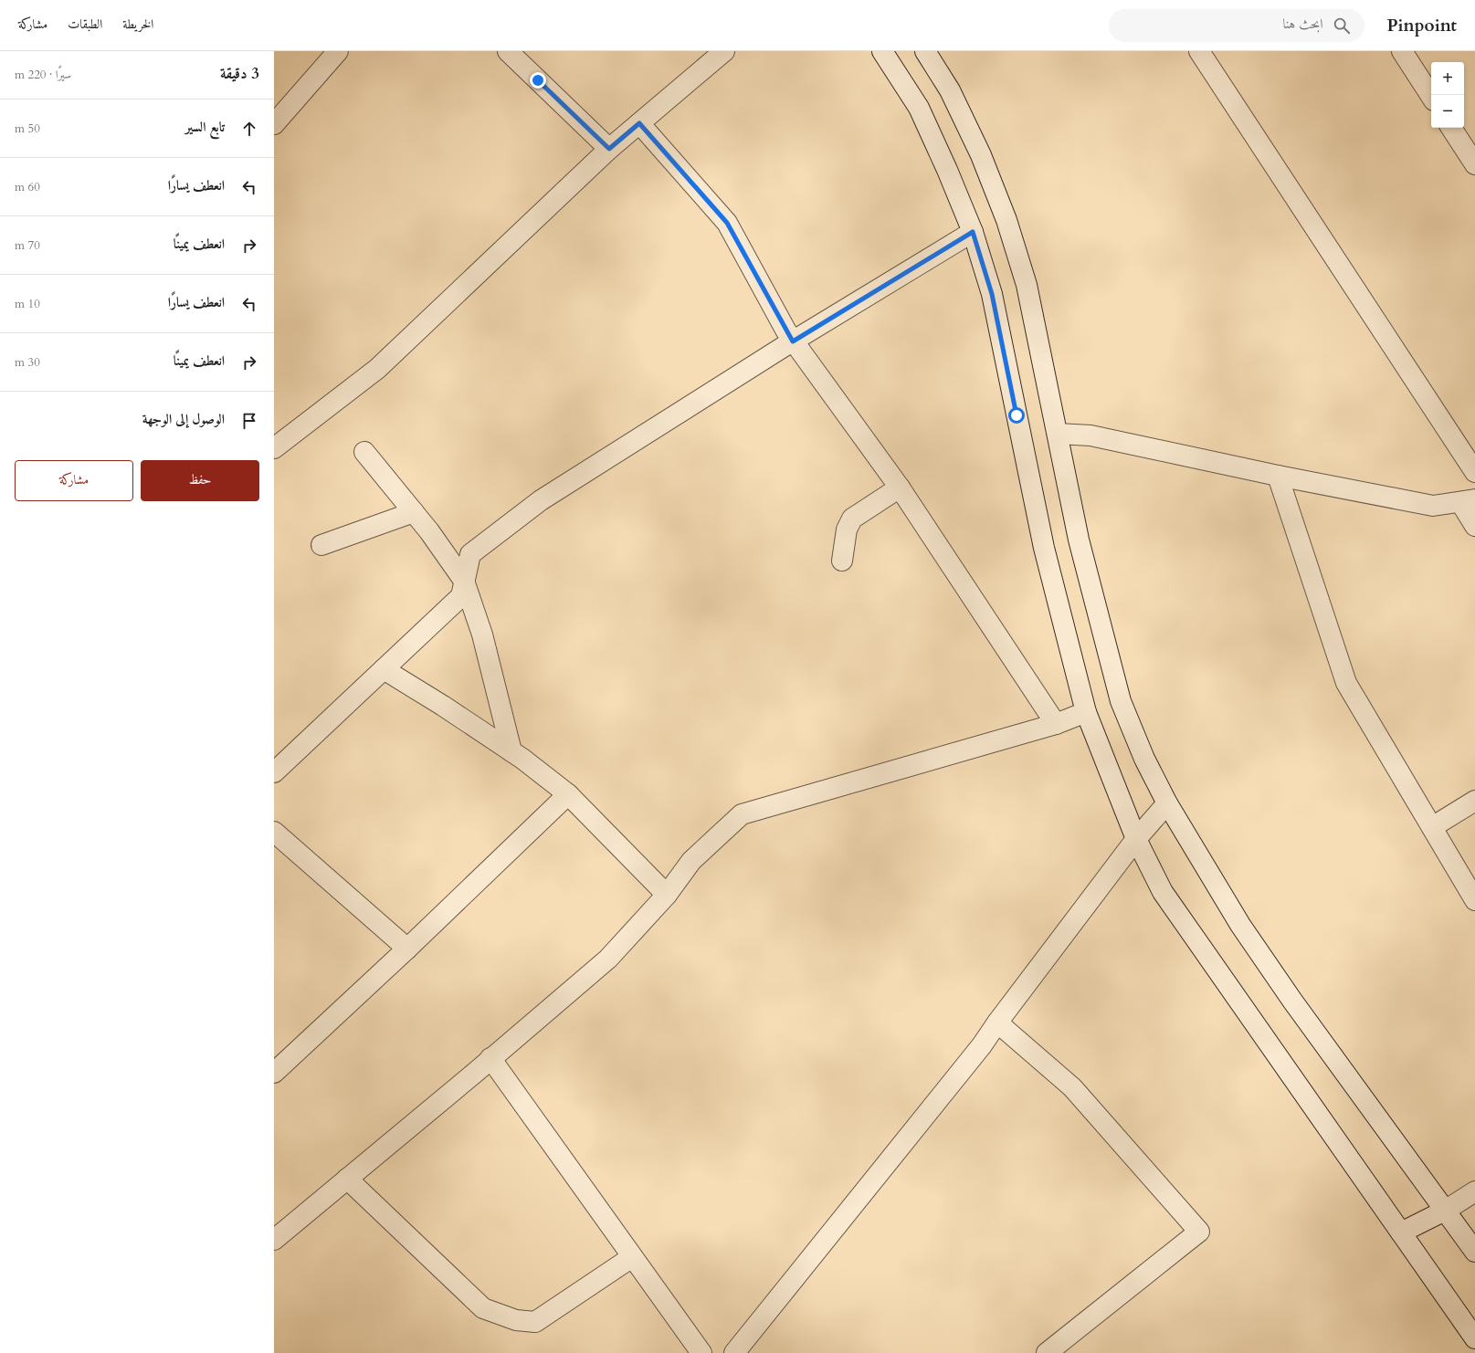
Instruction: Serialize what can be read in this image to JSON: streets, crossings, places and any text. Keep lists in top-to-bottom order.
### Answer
{
  "page": {
    "header": "Pinpoint",
    "search": "ابحث هنا",
    "nav": ["الخريطة", "الطبقات", "مشاركة"],
    "heading": ["3 دقيقة", "سيرًا · 220 m"],
    "map_buttons": ["+", "−"],
    "list": [
      ["تابع السير", "50 m"],
      ["انعطف يسارًا", "60 m"],
      ["انعطف يمينًا", "70 m"],
      ["انعطف يسارًا", "10 m"],
      ["انعطف يمينًا", "30 m"],
      "الوصول إلى الوجهة"
    ],
    "buttons": ["حفظ", "مشاركة"]
  }
}
